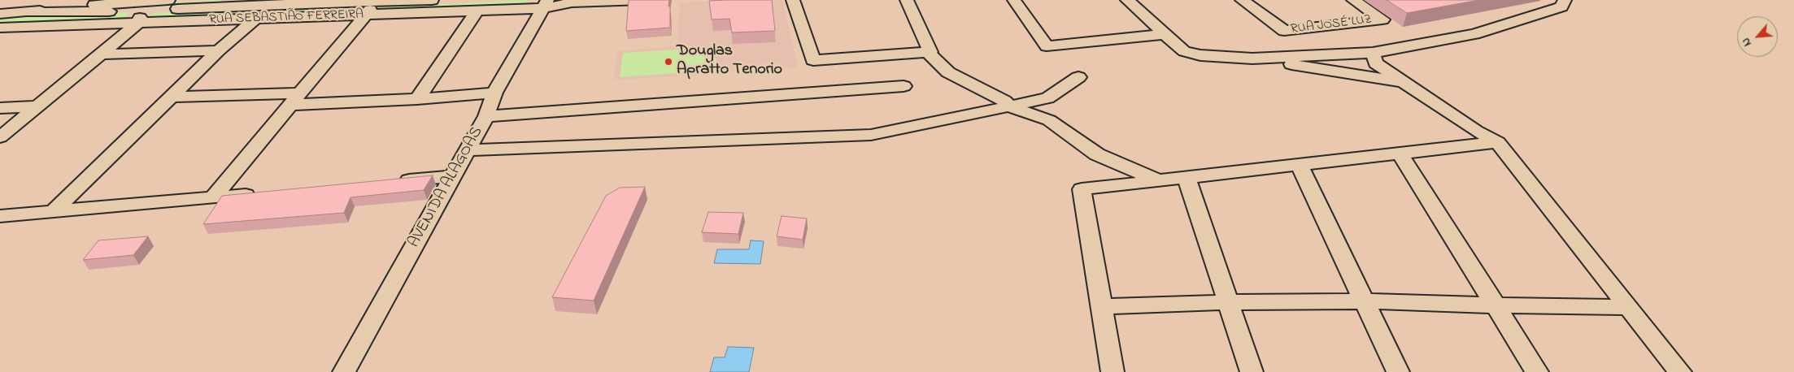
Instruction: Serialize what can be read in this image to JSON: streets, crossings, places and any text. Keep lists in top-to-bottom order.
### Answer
{
  "streets": {
    "street": ["RUA SEBASTIÃO FERREIRA", "RUA JOSÉ LUZ", "AVENIDA ALAGOAS"]
  },
  "crossings": [
    ["RUA SEBASTIÃO FERREIRA", "AVENIDA ALAGOAS"]
  ],
  "places": ["Douglas Apratto Tenorio"],
  "north": "bottom left"
}
